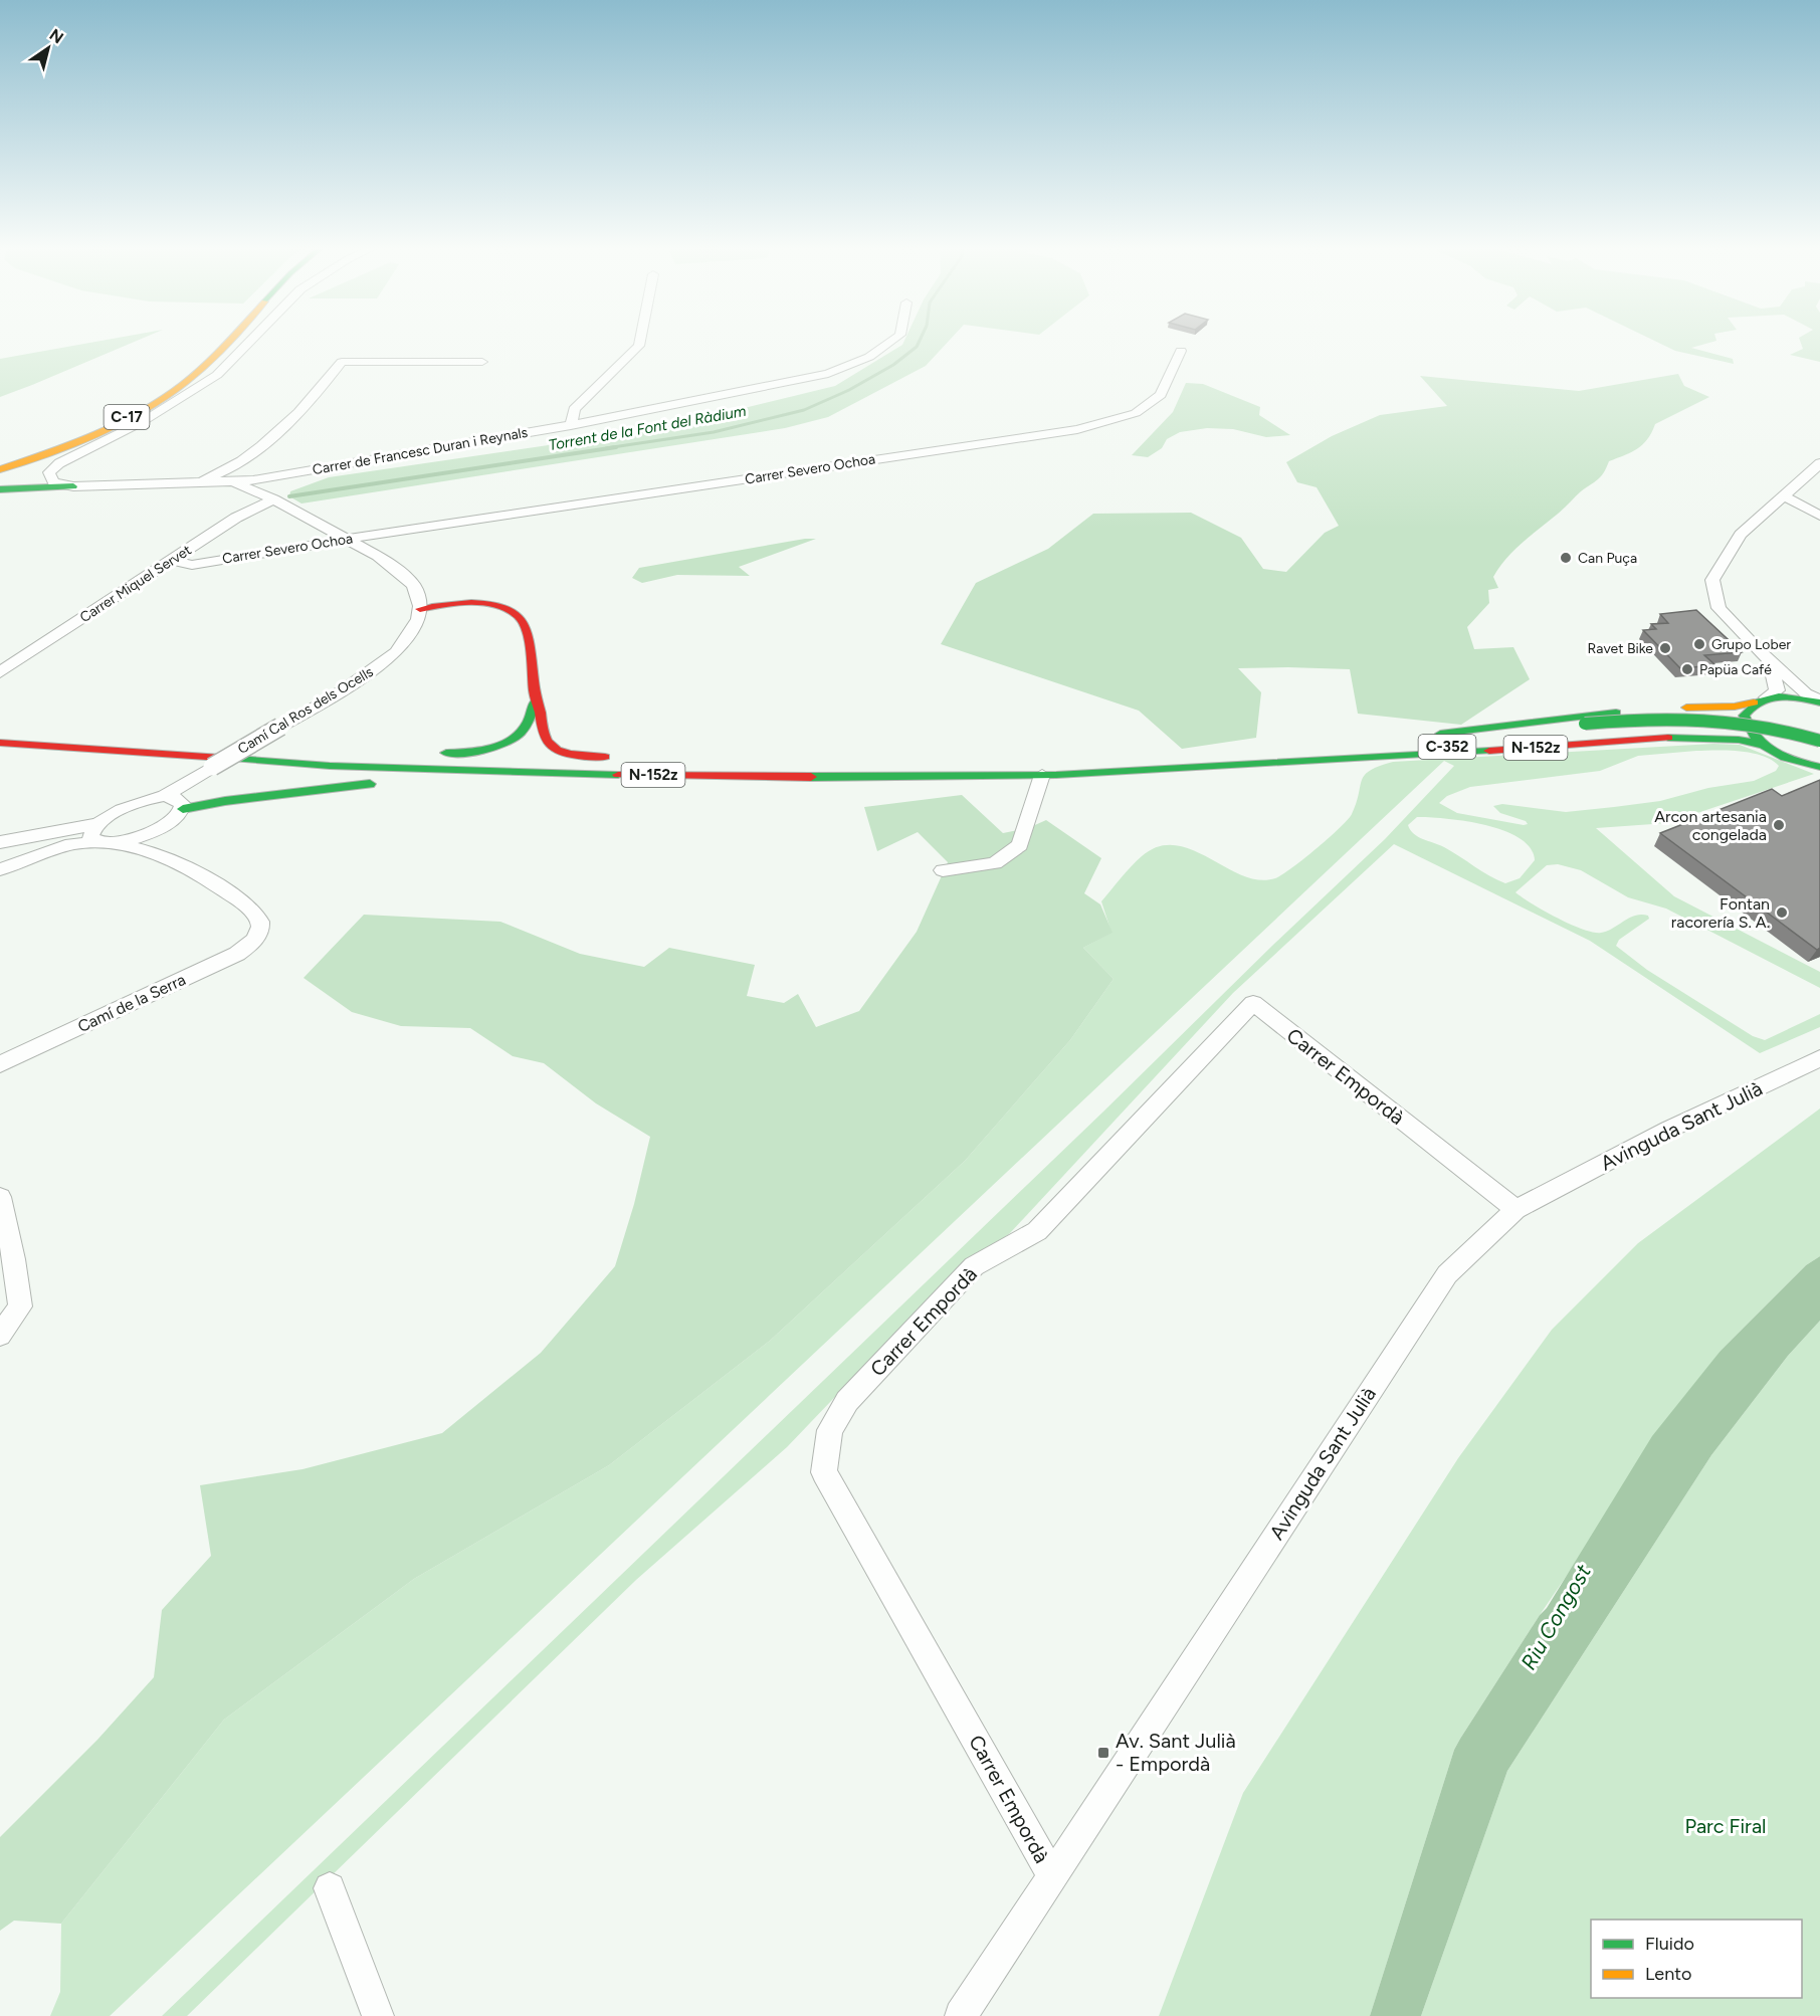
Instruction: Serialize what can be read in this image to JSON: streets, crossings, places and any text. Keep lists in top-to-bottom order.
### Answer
{
  "streets": {
    "main road": ["C-17", "C-352", "N-152z"],
    "street": [
      "Carrer de Francesc Duran i Reynals",
      "Carrer Severo Ochoa",
      "Carrer Miquel Servet",
      "Camí Cal Ros dels Ocells",
      "Camí de la Serra",
      "Carrer Empordà",
      "Avinguda Sant Julià"
    ]
  },
  "crossings": [
    ["Carrer de Francesc Duran i Reynals", "Carrer Miquel Servet"],
    ["Carrer Severo Ochoa", "Carrer Miquel Servet"],
    ["C-352", "N-152z"],
    ["Carrer Empordà", "Avinguda Sant Julià"]
  ],
  "water": ["Torrent de la Font del Ràdium", "Riu Congost"],
  "parks": ["Parc Firal"],
  "places": {
    "other": [
      "Can Puça",
      "Grupo Lober",
      "Ravet Bike",
      "Papüa Café",
      "Arcon artesania congelada",
      "Fontan racorería S. A."
    ],
    "transit": ["Av. Sant Julià - Empordà"]
  },
  "legend": ["Fluido", "Lento"],
  "north": "top right"
}
